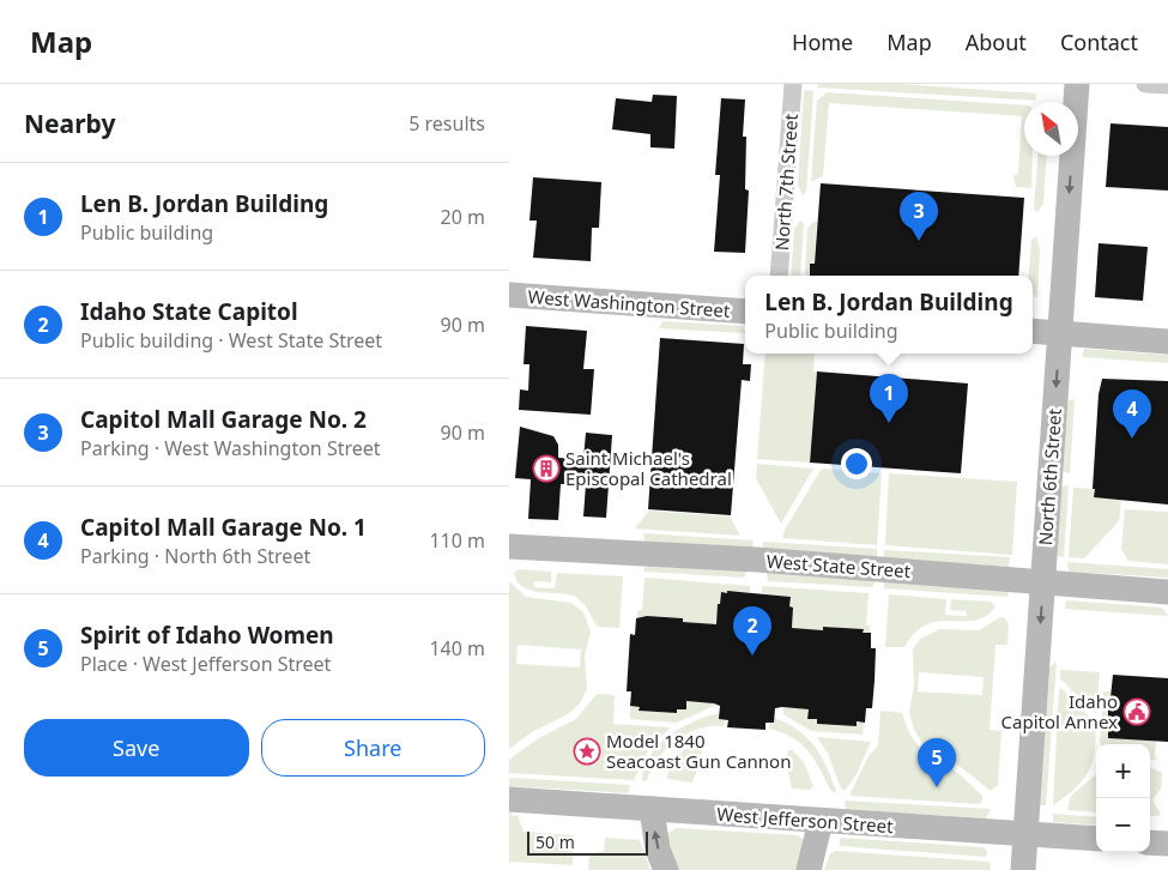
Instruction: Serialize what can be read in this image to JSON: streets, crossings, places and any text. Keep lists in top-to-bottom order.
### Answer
{
  "streets": {
    "street": [
      "North 7th Street",
      "West Washington Street",
      "North 6th Street",
      "West State Street",
      "West Jefferson Street"
    ]
  },
  "crossings": [
    ["North 6th Street", "West State Street"],
    ["North 6th Street", "West Jefferson Street"]
  ],
  "one_way": ["North 6th Street"],
  "places": {
    "building": ["Saint Michael's Episcopal Cathedral"],
    "public building": ["Idaho Capitol Annex"],
    "place": ["Model 1840 Seacoast Gun Cannon"]
  },
  "scale_bar": "50 m",
  "north": "top left",
  "page": {
    "header": "Map",
    "nav": [
      "Home",
      "Map",
      "About",
      "Contact"
    ],
    "heading": ["Nearby", "5 results"],
    "list": [
      {
        "mark": "1",
        "name": "Len B. Jordan Building",
        "note": "Public building",
        "value": "20 m"
      },
      {
        "mark": "2",
        "name": "Idaho State Capitol",
        "note": "Public building · West State Street",
        "value": "90 m"
      },
      {
        "mark": "3",
        "name": "Capitol Mall Garage No. 2",
        "note": "Parking · West Washington Street",
        "value": "90 m"
      },
      {
        "mark": "4",
        "name": "Capitol Mall Garage No. 1",
        "note": "Parking · North 6th Street",
        "value": "110 m"
      },
      {
        "mark": "5",
        "name": "Spirit of Idaho Women",
        "note": "Place · West Jefferson Street",
        "value": "140 m"
      }
    ],
    "pins": [
      "3",
      "1",
      "4",
      "2",
      "5"
    ],
    "popup": ["Len B. Jordan Building", "Public building"],
    "buttons": ["Save", "Share"],
    "map_buttons": ["+", "−"],
    "scale": "50 m"
  }
}
